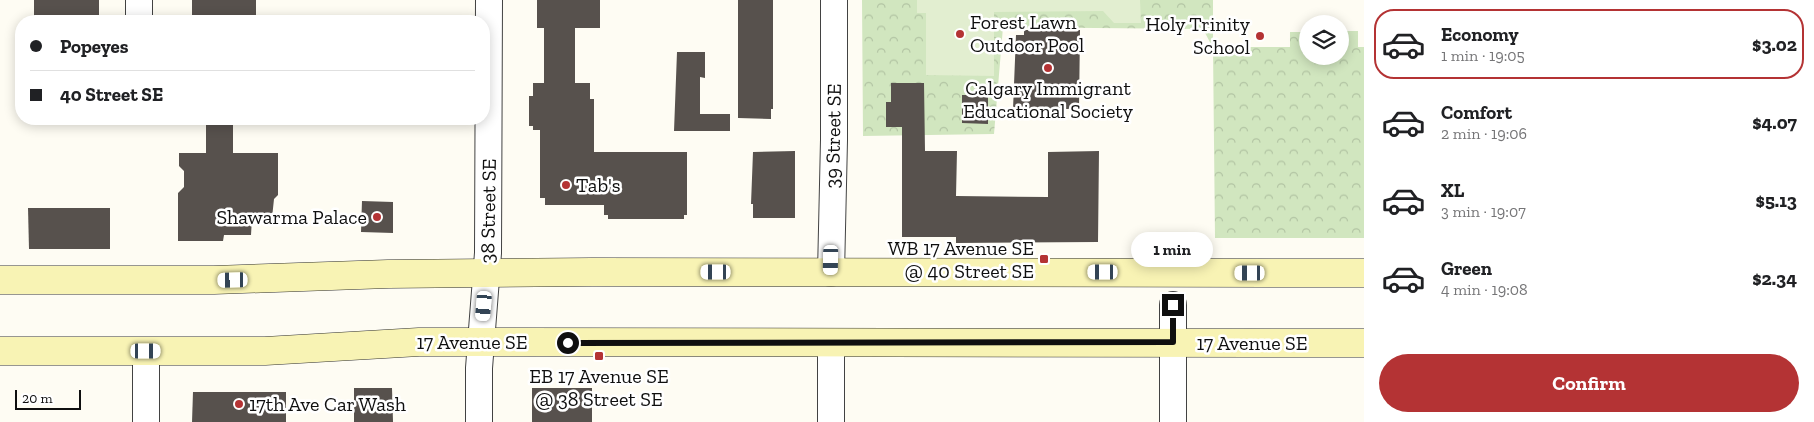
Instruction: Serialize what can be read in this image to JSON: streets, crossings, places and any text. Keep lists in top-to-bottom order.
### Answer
{
  "streets": {
    "main road": ["17 Avenue SE"],
    "street": ["39 Street SE", "38 Street SE"]
  },
  "crossings": [
    ["38 Street SE", "17 Avenue SE"]
  ],
  "places": {
    "other": [
      "Forest Lawn Outdoor Pool",
      "Holy Trinity School",
      "Calgary Immigrant Educational Society",
      "Tab's",
      "Shawarma Palace",
      "17th Ave Car Wash"
    ],
    "transit": ["WB 17 Avenue SE @ 40 Street SE", "EB 17 Avenue SE @ 38 Street SE"]
  },
  "scale_bar": "20 m",
  "page": {
    "list": [
      {
        "name": "Economy",
        "note": "1 min · 19:05",
        "value": "$3.02"
      },
      {
        "name": "Comfort",
        "note": "2 min · 19:06",
        "value": "$4.07"
      },
      {
        "name": "XL",
        "note": "3 min · 19:07",
        "value": "$5.13"
      },
      {
        "name": "Green",
        "note": "4 min · 19:08",
        "value": "$2.34"
      }
    ],
    "banner": ["Popeyes", "40 Street SE"],
    "bubble": "1 min",
    "buttons": "Confirm",
    "scale": "20 m"
  }
}
